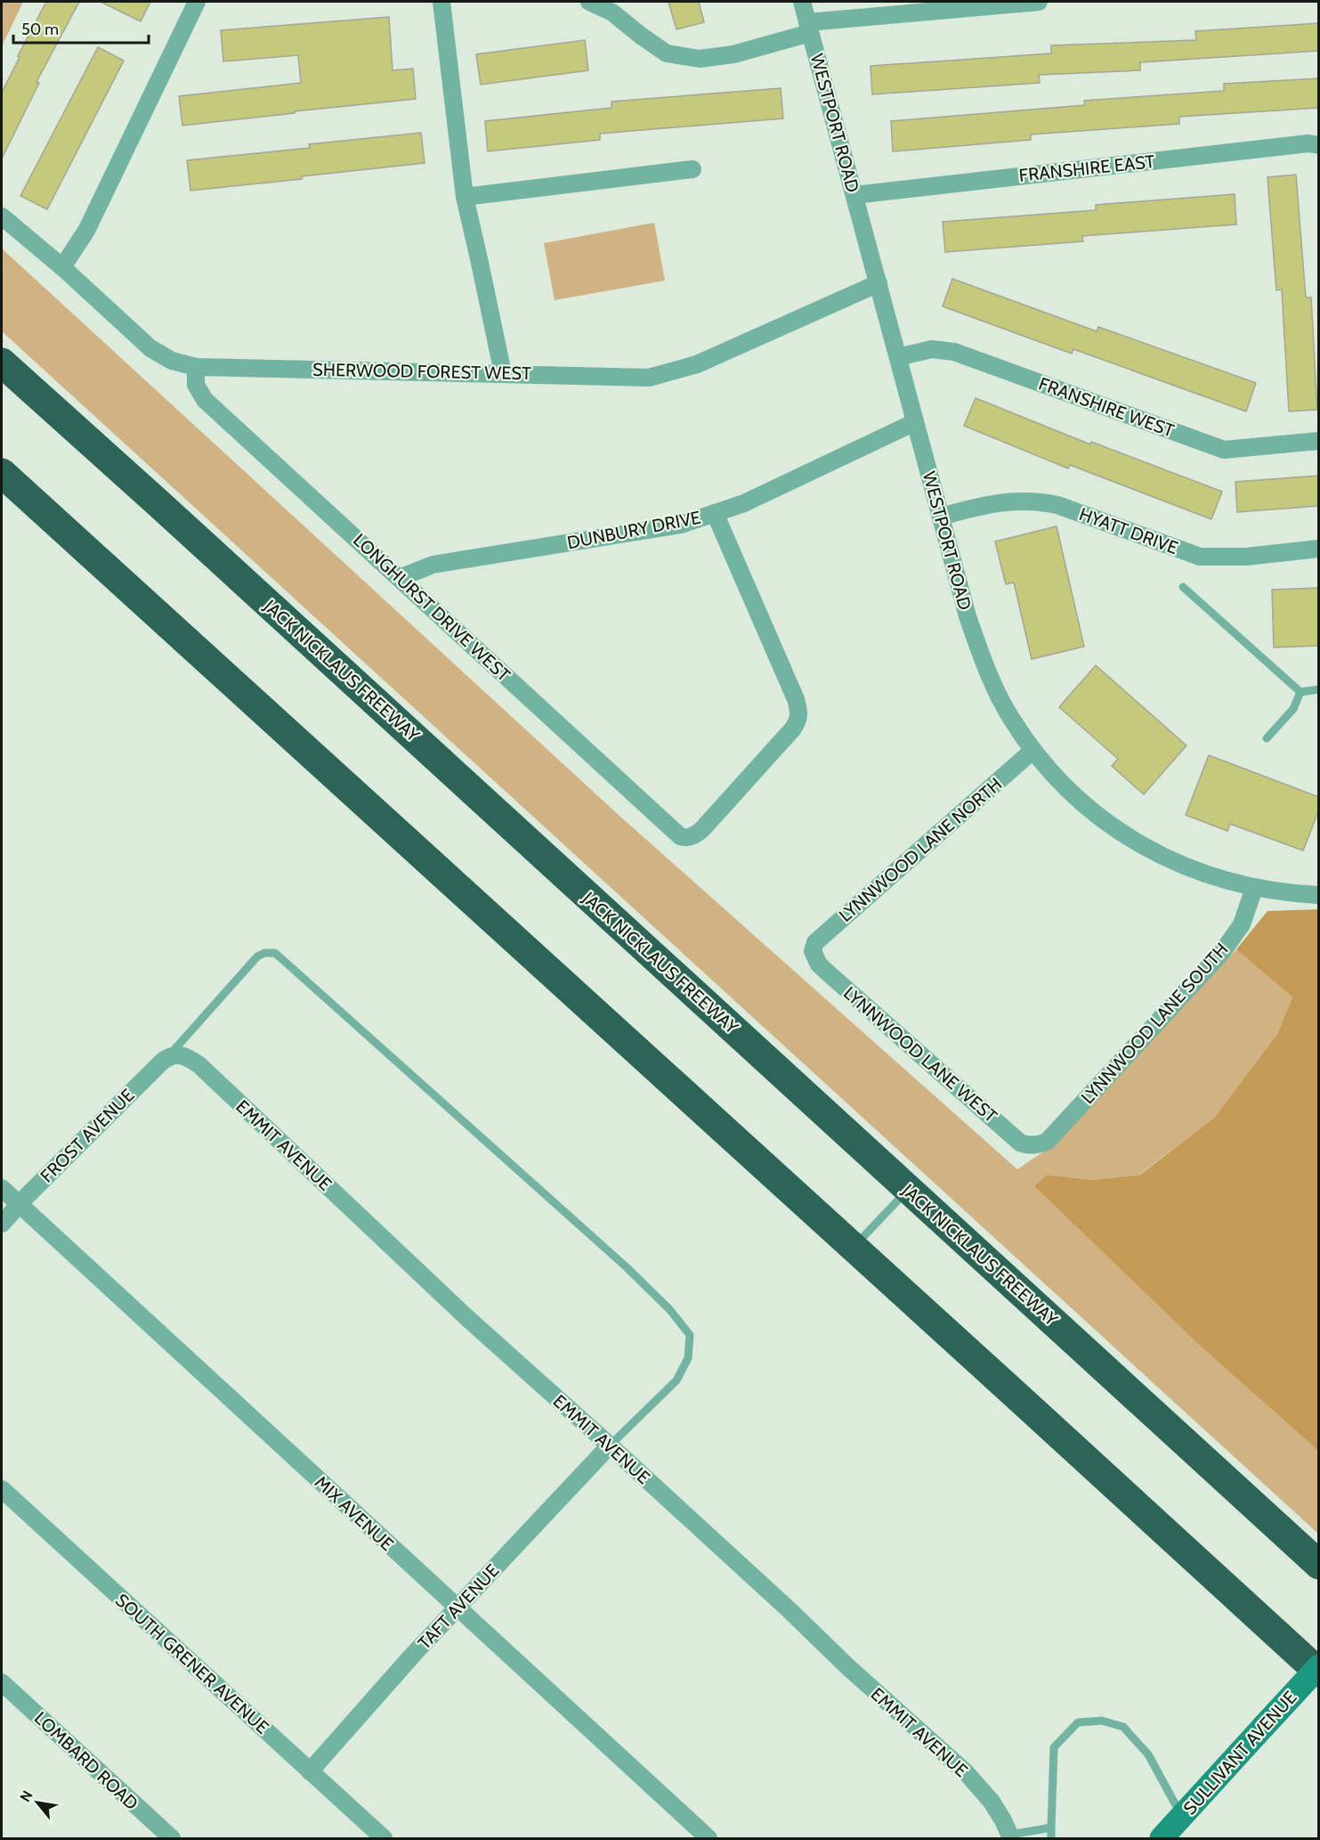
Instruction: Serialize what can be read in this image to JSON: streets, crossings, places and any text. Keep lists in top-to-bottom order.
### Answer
{
  "streets": {
    "highway": ["JACK NICKLAUS FREEWAY"],
    "street": [
      "WESTPORT ROAD",
      "FRANSHIRE EAST",
      "SHERWOOD FOREST WEST",
      "FRANSHIRE WEST",
      "DUNBURY DRIVE",
      "HYATT DRIVE",
      "LONGHURST DRIVE WEST",
      "LYNNWOOD LANE NORTH",
      "LYNNWOOD LANE SOUTH",
      "LYNNWOOD LANE WEST",
      "FROST AVENUE",
      "EMMIT AVENUE",
      "MIX AVENUE",
      "TAFT AVENUE",
      "SOUTH GRENER AVENUE",
      "SULLIVANT AVENUE",
      "LOMBARD ROAD"
    ]
  },
  "crossings": [
    ["WESTPORT ROAD", "FRANSHIRE EAST"],
    ["WESTPORT ROAD", "SHERWOOD FOREST WEST"],
    ["WESTPORT ROAD", "FRANSHIRE WEST"],
    ["WESTPORT ROAD", "DUNBURY DRIVE"],
    ["WESTPORT ROAD", "HYATT DRIVE"],
    ["WESTPORT ROAD", "LYNNWOOD LANE NORTH"],
    ["WESTPORT ROAD", "LYNNWOOD LANE SOUTH"],
    ["SHERWOOD FOREST WEST", "LONGHURST DRIVE WEST"],
    ["DUNBURY DRIVE", "LONGHURST DRIVE WEST"],
    ["LYNNWOOD LANE NORTH", "LYNNWOOD LANE WEST"],
    ["LYNNWOOD LANE SOUTH", "LYNNWOOD LANE WEST"],
    ["FROST AVENUE", "EMMIT AVENUE"],
    ["FROST AVENUE", "MIX AVENUE"],
    ["EMMIT AVENUE", "TAFT AVENUE"],
    ["MIX AVENUE", "TAFT AVENUE"],
    ["TAFT AVENUE", "SOUTH GRENER AVENUE"]
  ],
  "scale_bar": "50 m",
  "north": "top left"
}
